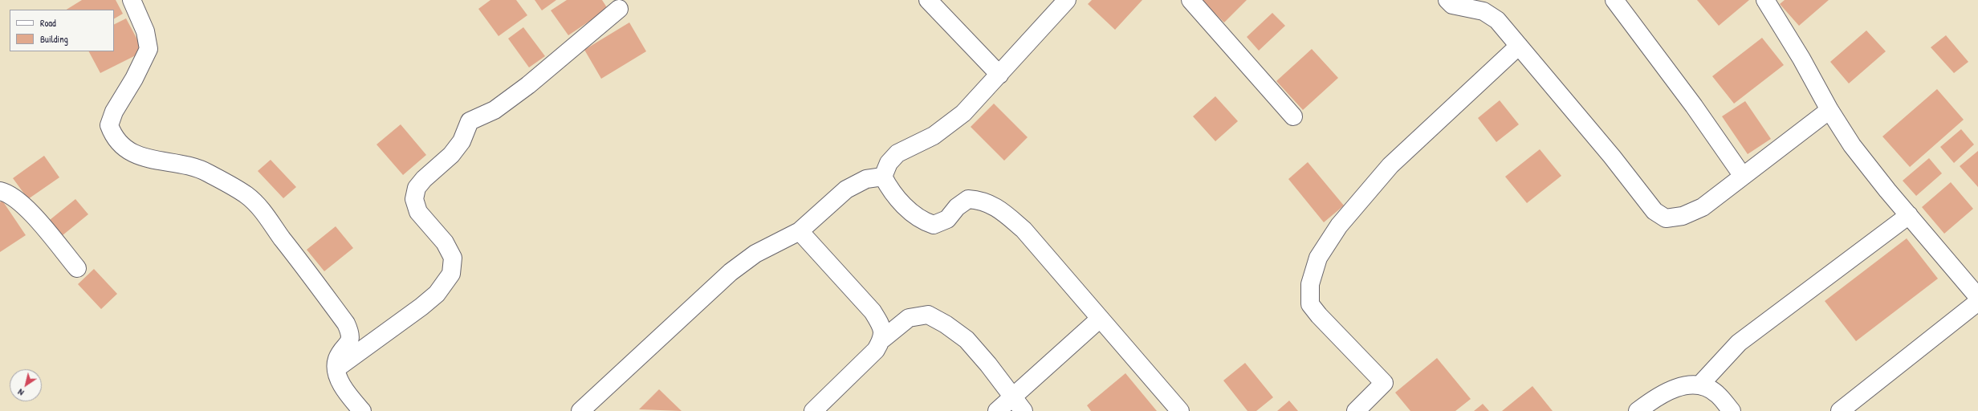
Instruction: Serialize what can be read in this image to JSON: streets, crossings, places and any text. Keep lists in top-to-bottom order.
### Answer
{
  "legend": ["Road", "Building"],
  "north": "bottom left"
}
